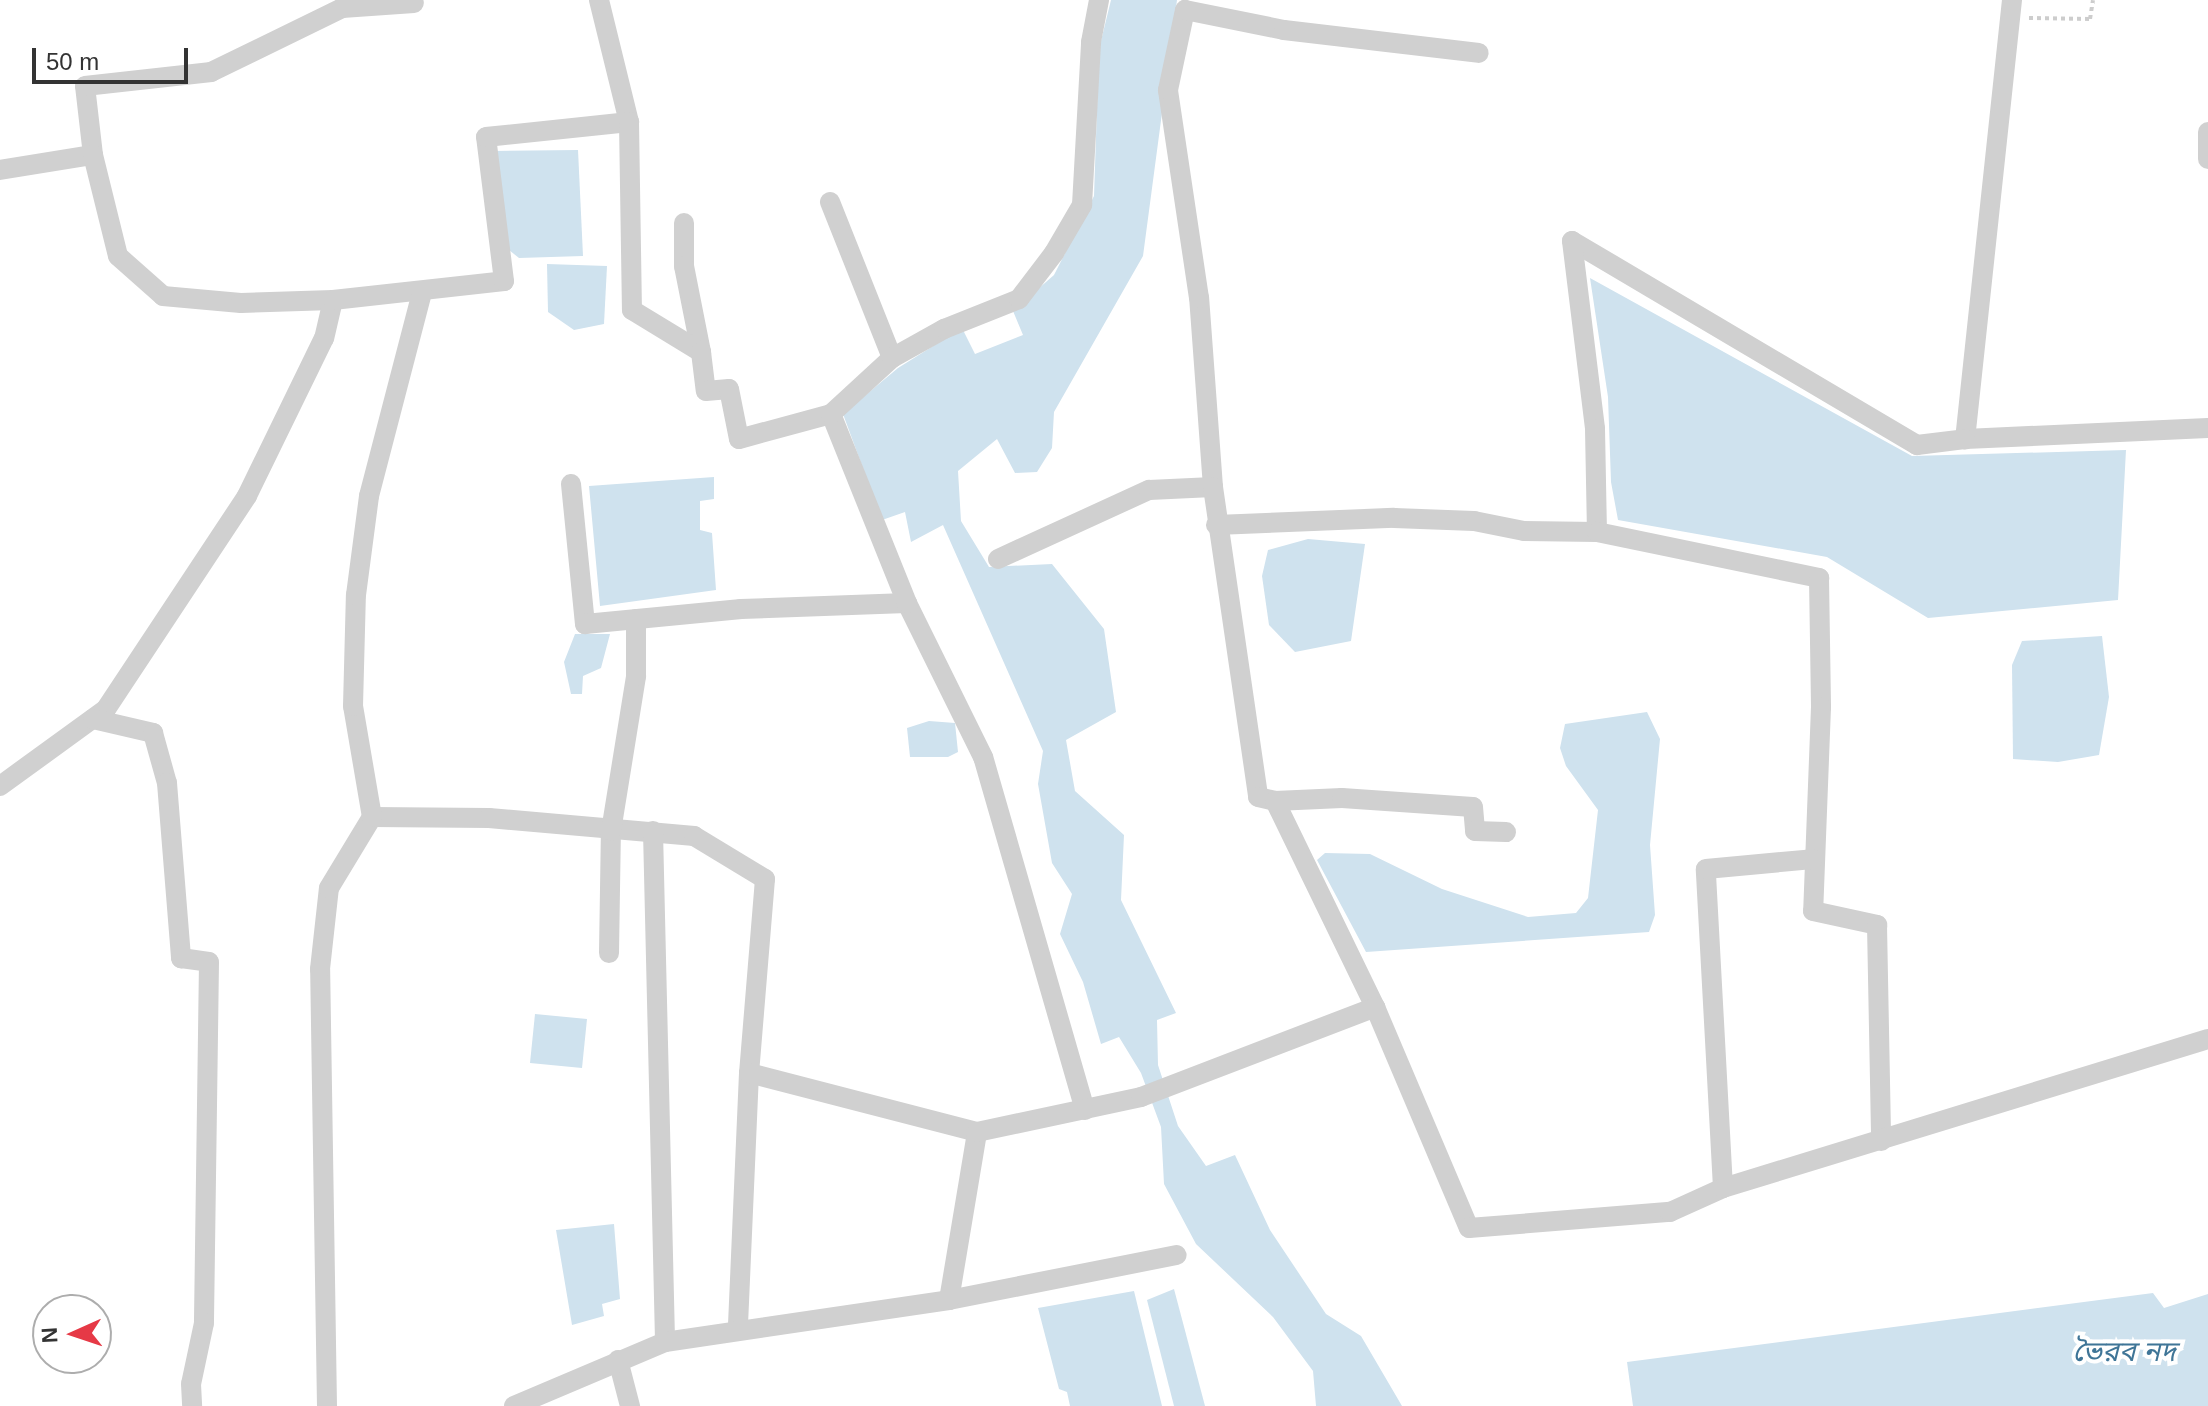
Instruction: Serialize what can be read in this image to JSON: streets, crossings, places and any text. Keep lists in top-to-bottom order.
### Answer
{
  "water": ["ভৈরব নদ"],
  "scale_bar": "50 m",
  "north": "left"
}
